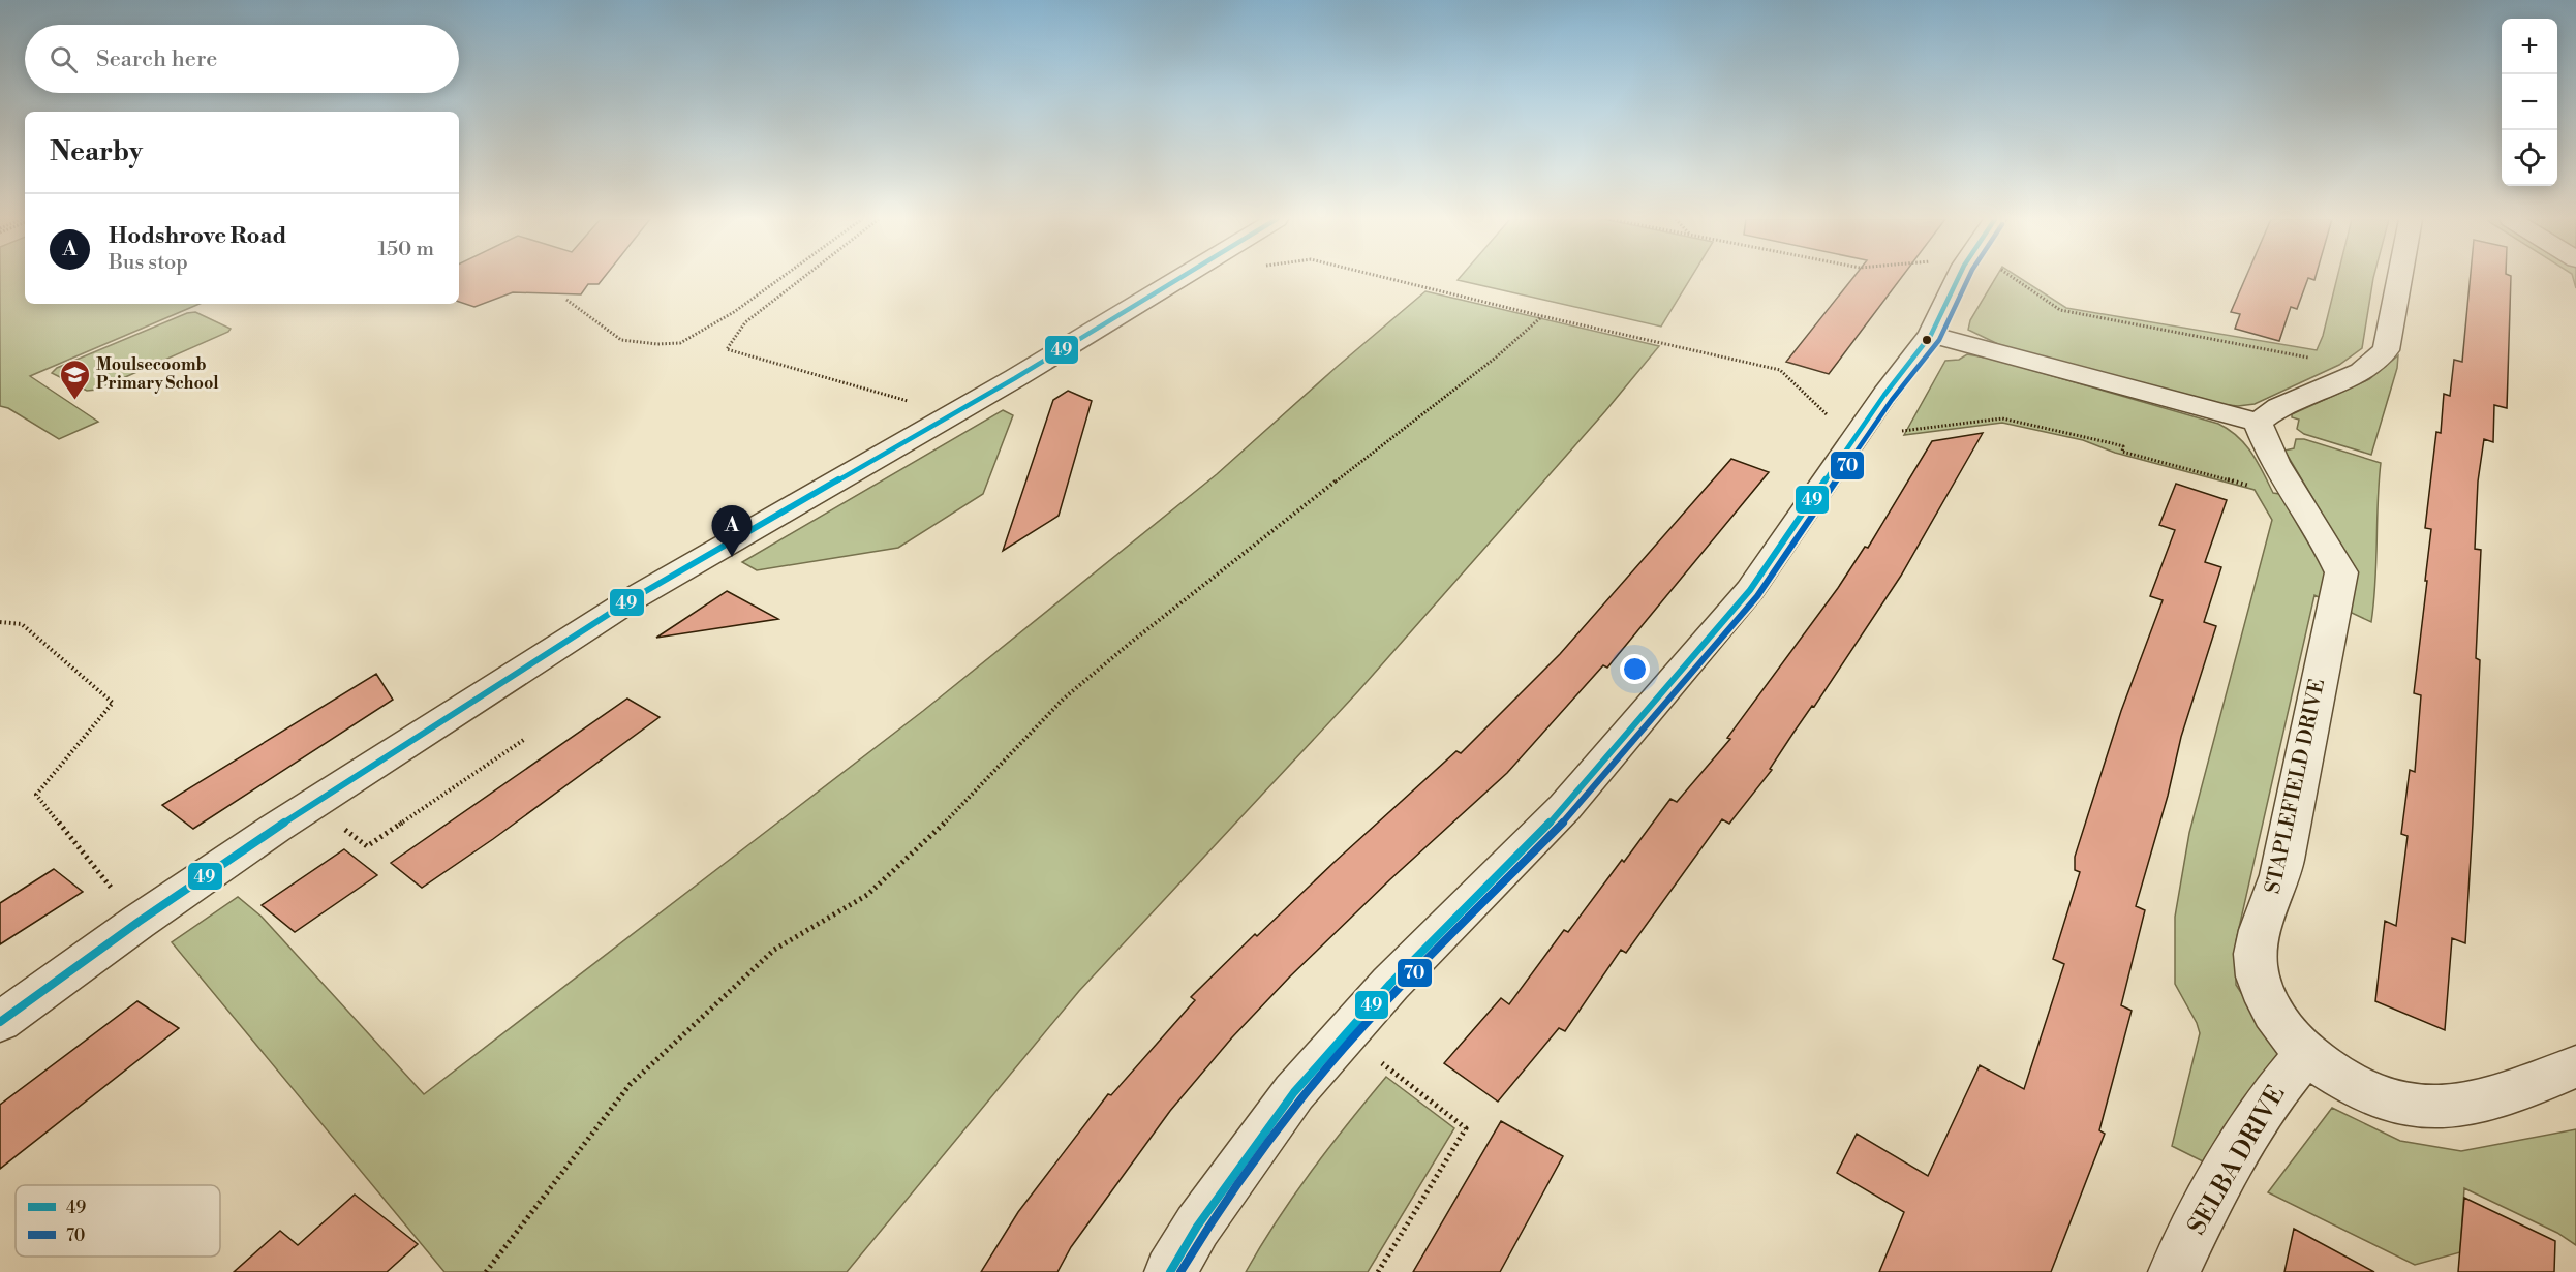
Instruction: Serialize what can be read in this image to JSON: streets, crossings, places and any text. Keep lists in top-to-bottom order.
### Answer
{
  "streets": {
    "street": ["STAPLEFIELD DRIVE", "SELBA DRIVE"]
  },
  "crossings": [
    ["STAPLEFIELD DRIVE", "SELBA DRIVE"]
  ],
  "places": {
    "school or university": ["Moulsecoomb Primary School"]
  },
  "lines": ["transit line 49", "transit line 70"],
  "legend": ["49", "70"],
  "page": {
    "map_buttons": ["+", "−"],
    "search": "Search here",
    "heading": "Nearby",
    "list": [
      {
        "mark": "A",
        "name": "Hodshrove Road",
        "note": "Bus stop",
        "value": "150 m"
      }
    ],
    "pins": "A"
  }
}
